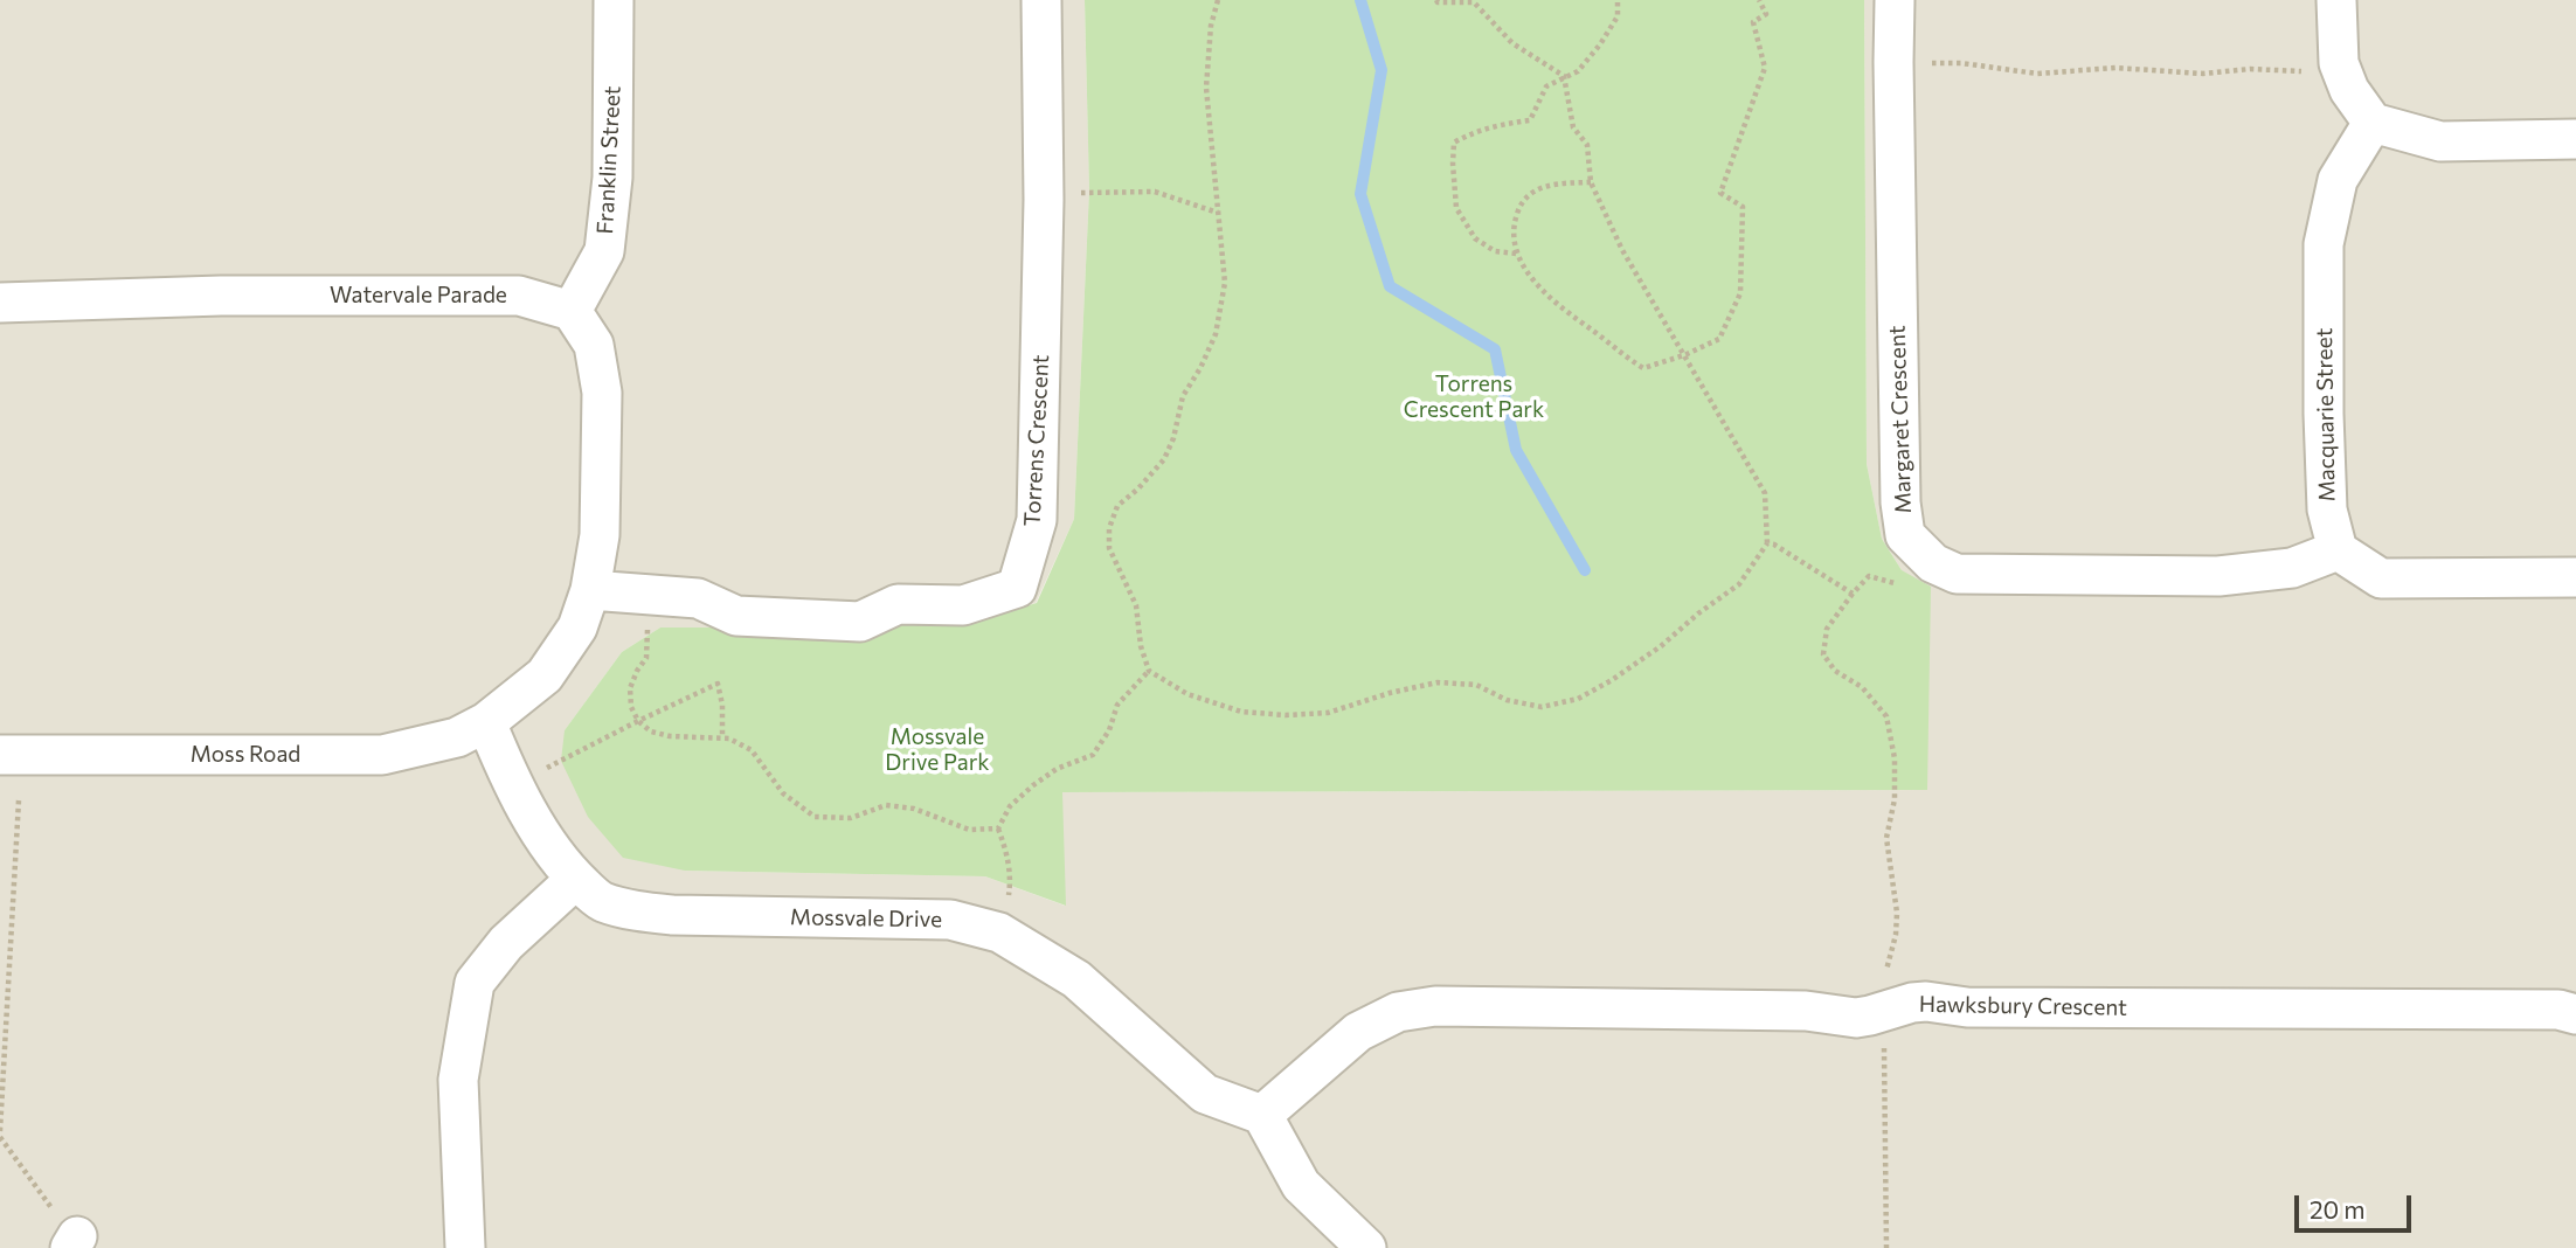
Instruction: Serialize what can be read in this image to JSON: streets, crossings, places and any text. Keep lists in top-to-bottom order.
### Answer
{
  "streets": {
    "street": [
      "Franklin Street",
      "Watervale Parade",
      "Macquarie Street",
      "Margaret Crescent",
      "Torrens Crescent",
      "Moss Road",
      "Mossvale Drive",
      "Hawksbury Crescent"
    ]
  },
  "crossings": [
    ["Franklin Street", "Watervale Parade"],
    ["Moss Road", "Mossvale Drive"],
    ["Mossvale Drive", "Hawksbury Crescent"]
  ],
  "parks": ["Torrens Crescent Park", "Mossvale Drive Park"],
  "scale_bar": "20 m"
}
